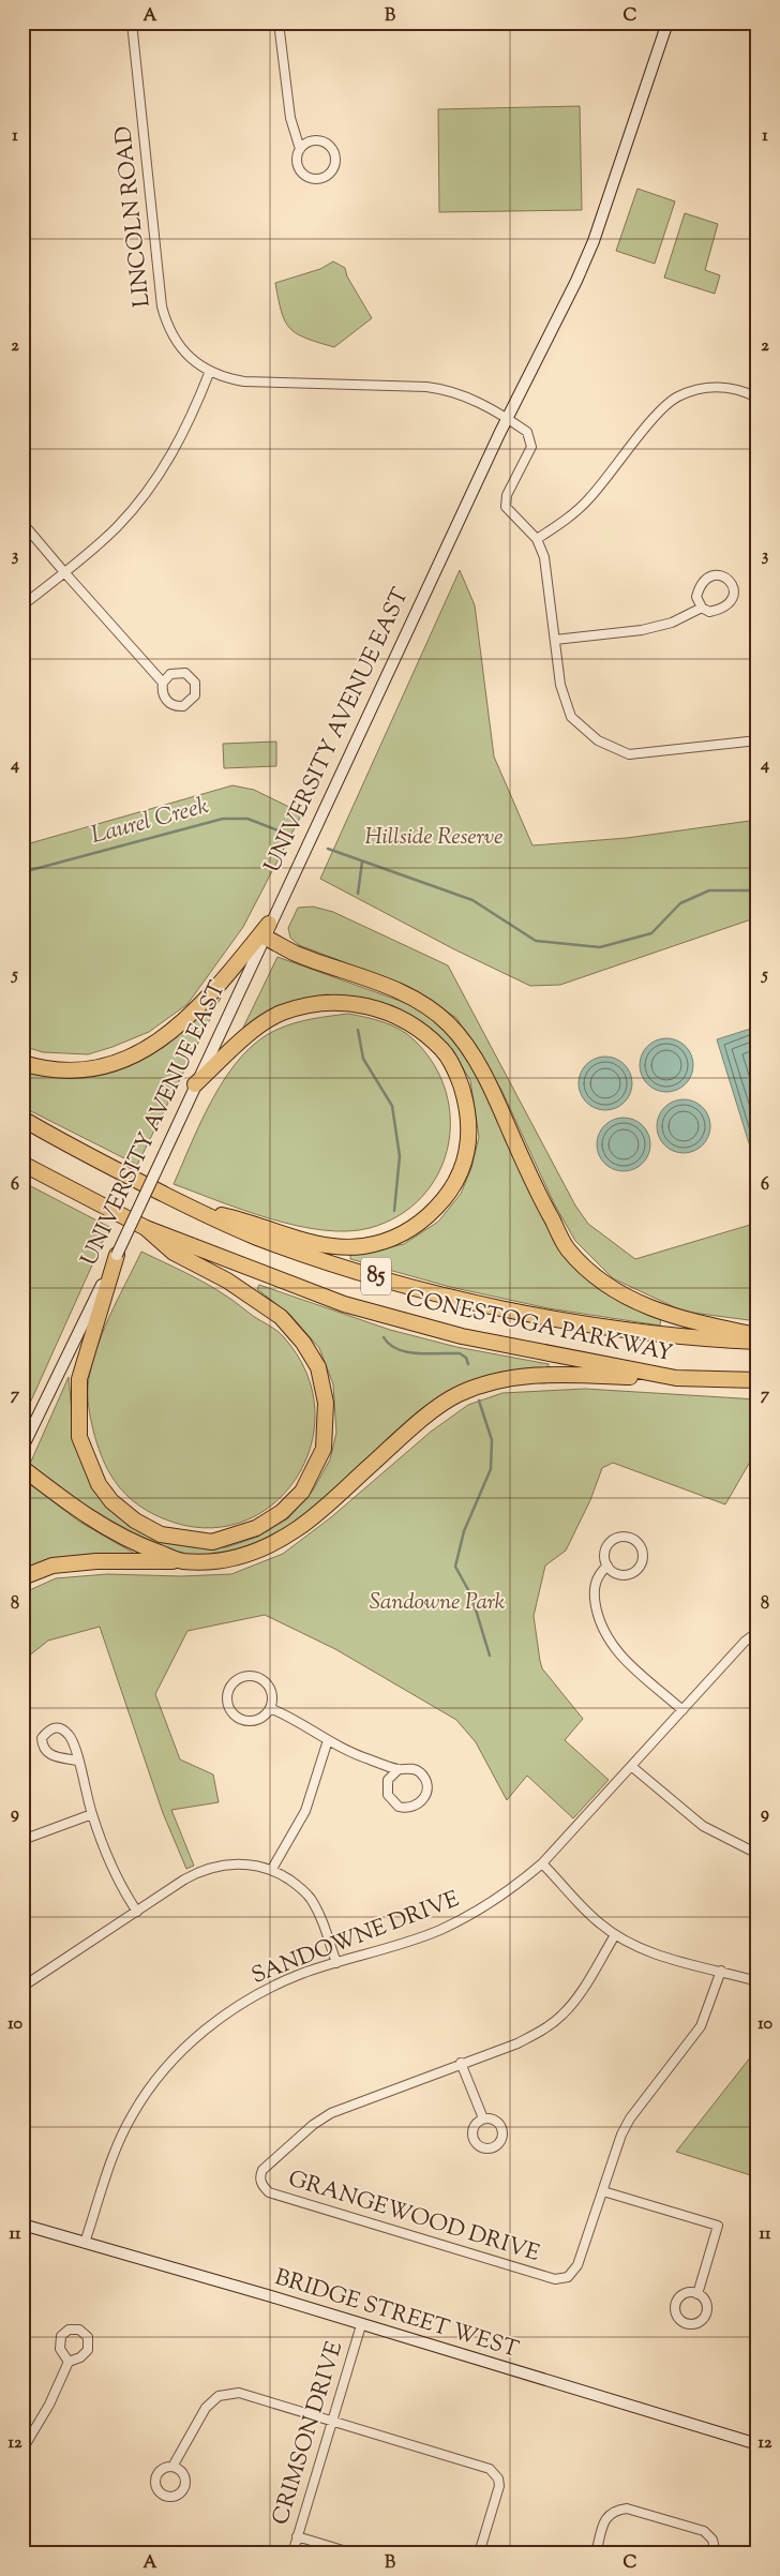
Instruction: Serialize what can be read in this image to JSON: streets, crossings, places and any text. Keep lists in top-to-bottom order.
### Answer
{
  "streets": {
    "highway": ["85", "CONESTOGA PARKWAY"],
    "main road": ["UNIVERSITY AVENUE EAST", "BRIDGE STREET WEST"],
    "street": [
      "LINCOLN ROAD",
      "SANDOWNE DRIVE",
      "GRANGEWOOD DRIVE",
      "CRIMSON DRIVE"
    ]
  },
  "crossings": [
    ["LINCOLN ROAD", "UNIVERSITY AVENUE EAST"],
    ["SANDOWNE DRIVE", "BRIDGE STREET WEST"],
    ["BRIDGE STREET WEST", "CRIMSON DRIVE"]
  ],
  "water": ["Laurel Creek"],
  "parks": ["Hillside Reserve", "Sandowne Park"],
  "grid": {
    "columns": ["A", "B", "C"],
    "rows": [
      "1",
      "2",
      "3",
      "4",
      "5",
      "6",
      "7",
      "8",
      "9",
      "10",
      "11",
      "12"
    ]
  }
}
